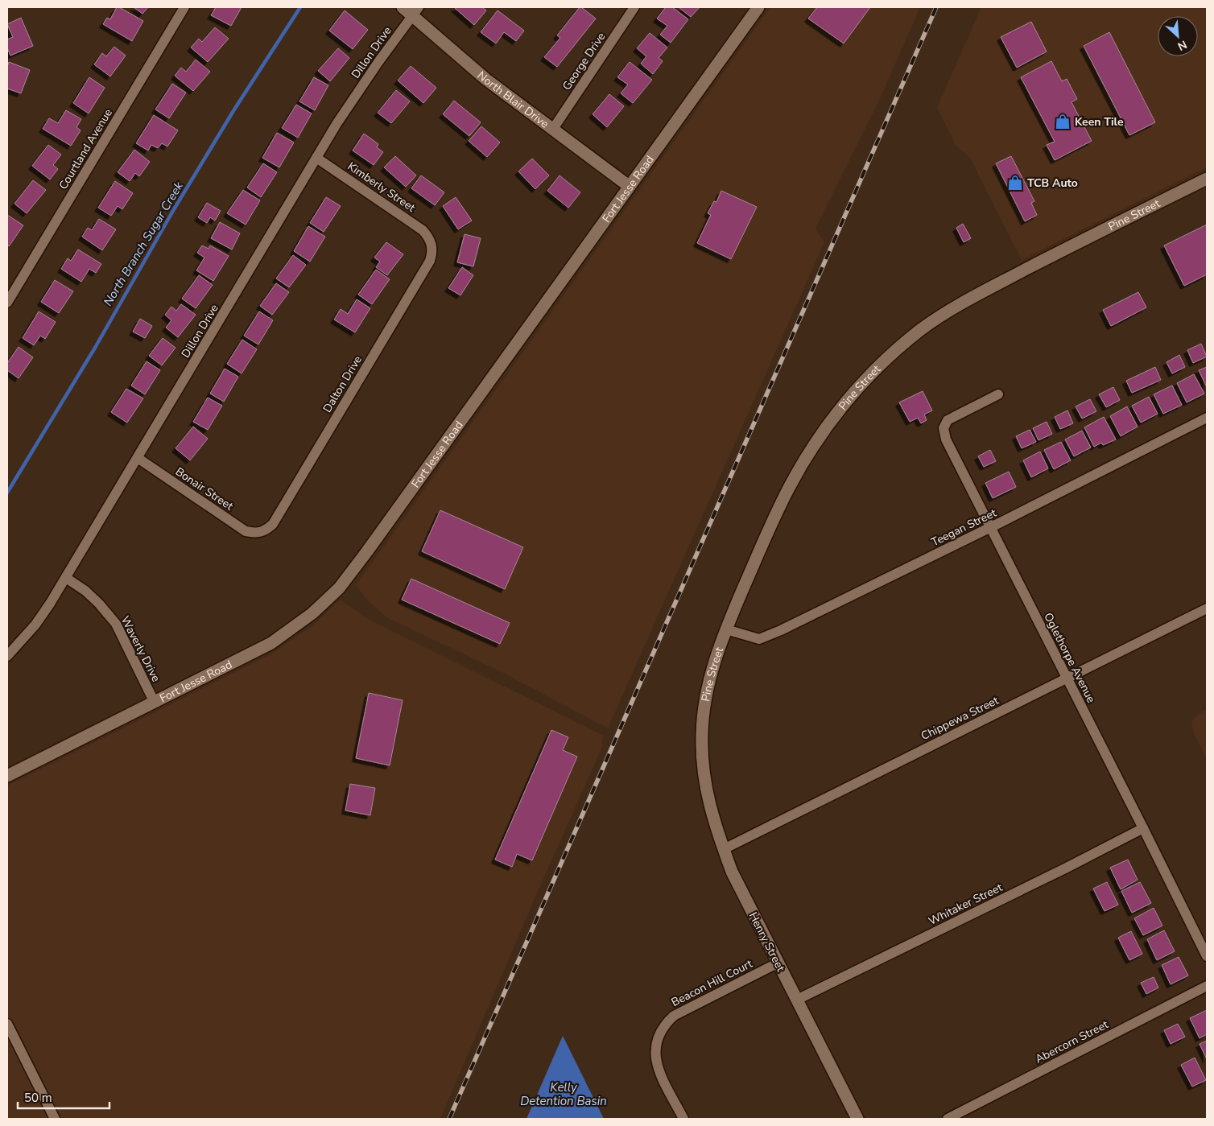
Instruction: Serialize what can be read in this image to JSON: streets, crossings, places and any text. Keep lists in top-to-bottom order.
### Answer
{
  "streets": {
    "street": [
      "Dillon Drive",
      "George Drive",
      "North Blair Drive",
      "Courtland Avenue",
      "Kimberly Street",
      "Fort Jesse Road",
      "Pine Street",
      "Dalton Drive",
      "Bonair Street",
      "Teegan Street",
      "Waverly Drive",
      "Oglethorpe Avenue",
      "Chippewa Street",
      "Whitaker Street",
      "Henry Street",
      "Beacon Hill Court",
      "Abercorn Street"
    ]
  },
  "crossings": [
    ["Dillon Drive", "North Blair Drive"],
    ["Dillon Drive", "Kimberly Street"],
    ["Dillon Drive", "Bonair Street"],
    ["Dillon Drive", "Waverly Drive"],
    ["George Drive", "North Blair Drive"],
    ["North Blair Drive", "Fort Jesse Road"],
    ["Kimberly Street", "Dalton Drive"],
    ["Fort Jesse Road", "Waverly Drive"],
    ["Pine Street", "Teegan Street"],
    ["Pine Street", "Henry Street"],
    ["Dalton Drive", "Bonair Street"],
    ["Teegan Street", "Oglethorpe Avenue"],
    ["Oglethorpe Avenue", "Chippewa Street"],
    ["Oglethorpe Avenue", "Whitaker Street"],
    ["Chippewa Street", "Henry Street"],
    ["Whitaker Street", "Henry Street"],
    ["Henry Street", "Beacon Hill Court"]
  ],
  "water": ["North Branch Sugar Creek", "Kelly Detention Basin"],
  "places": {
    "shop": ["Keen Tile", "TCB Auto"]
  },
  "scale_bar": "50 m",
  "north": "bottom right"
}
